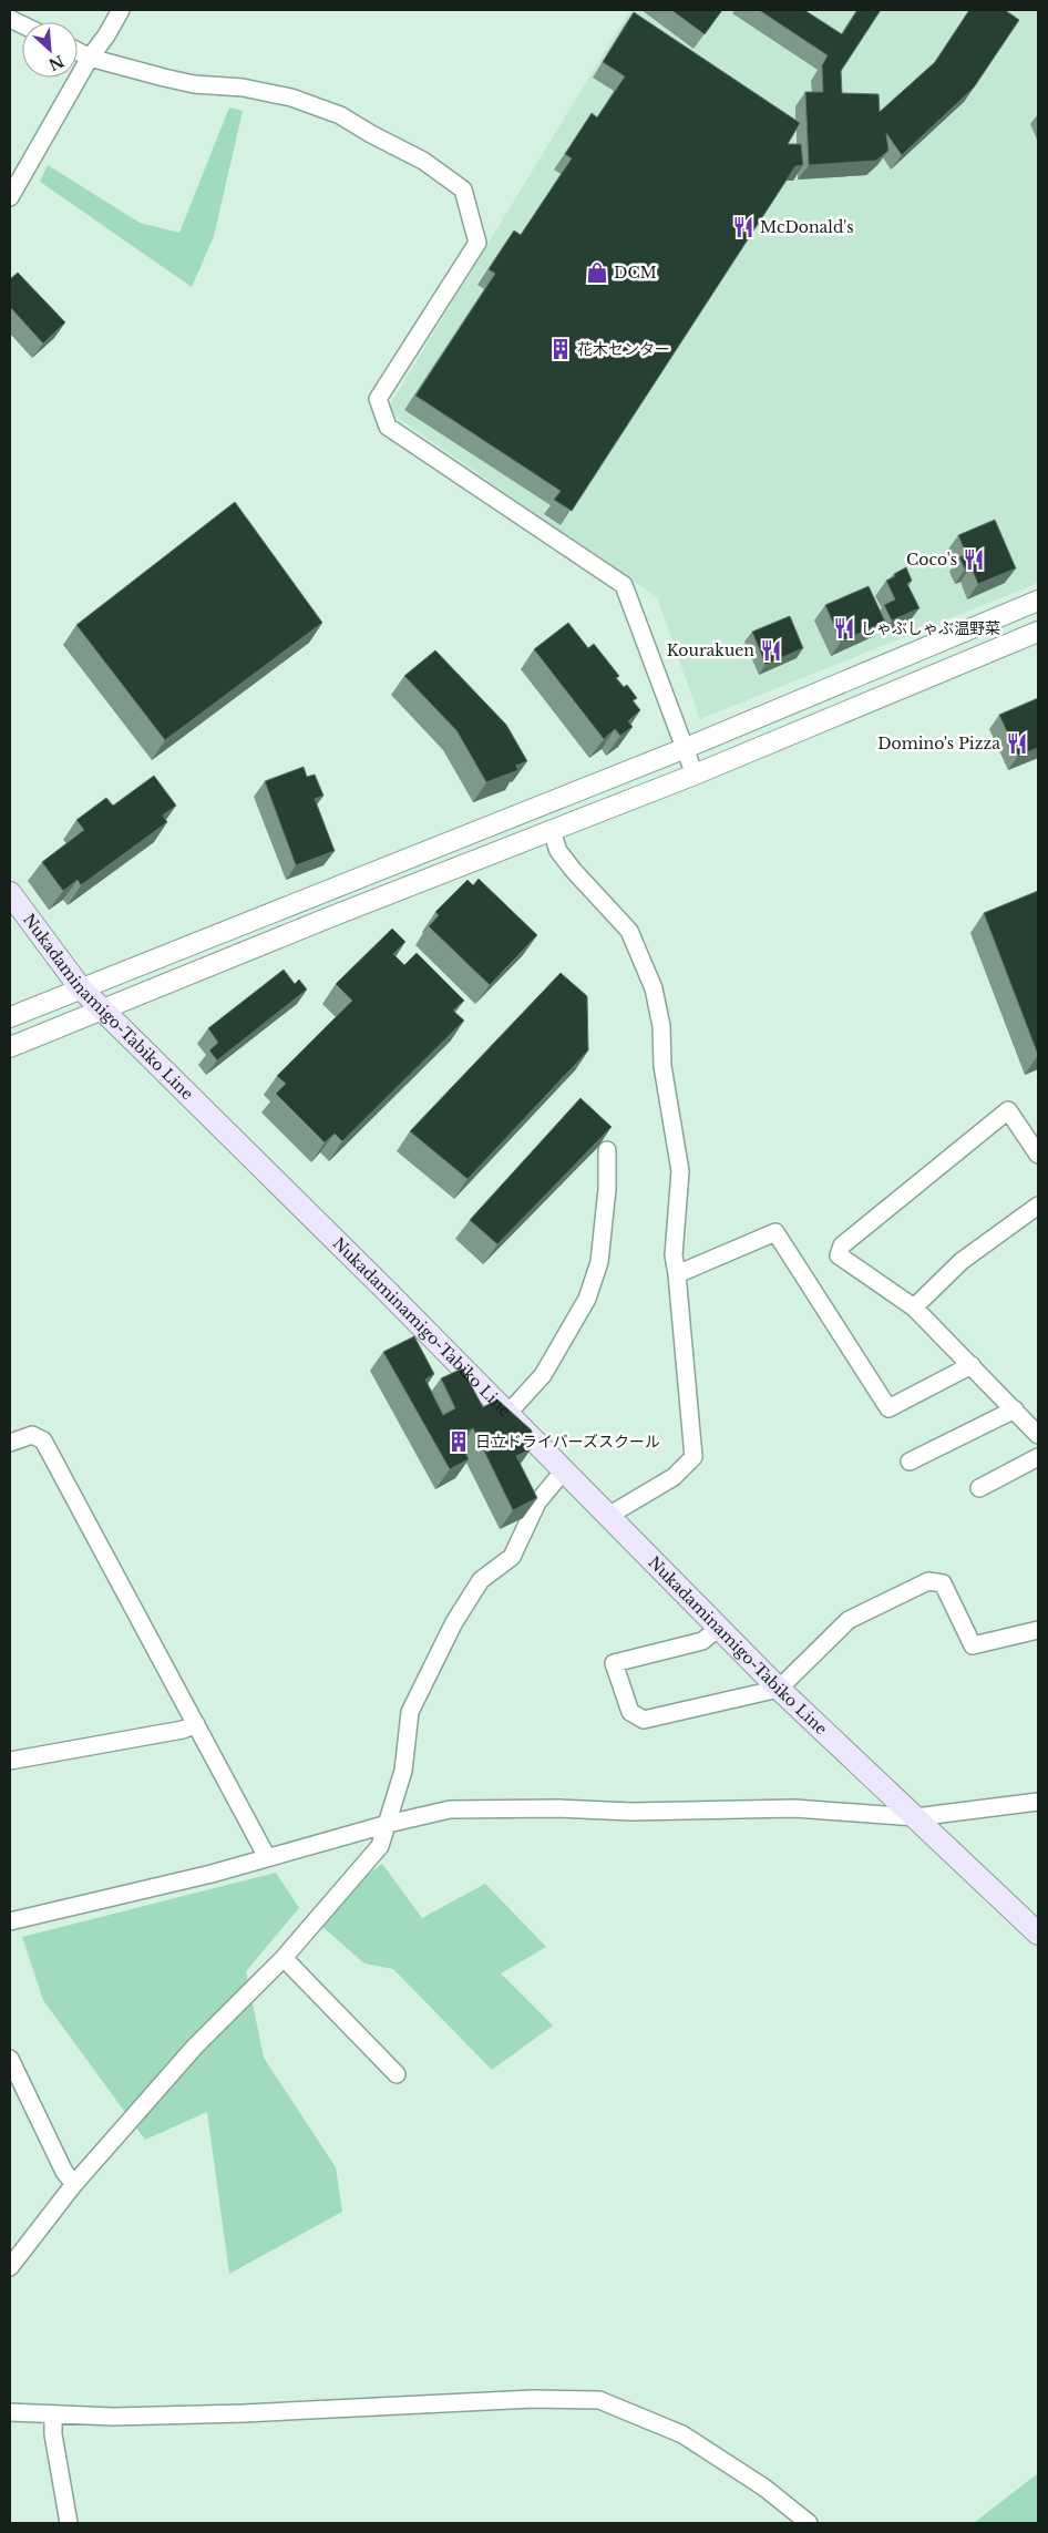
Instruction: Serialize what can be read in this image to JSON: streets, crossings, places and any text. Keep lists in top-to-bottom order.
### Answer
{
  "streets": {
    "main road": ["Nukadaminamigo-Tabiko Line"]
  },
  "places": {
    "restaurant": [
      "McDonald's",
      "Coco's",
      "しゃぶしゃぶ温野菜",
      "Kourakuen",
      "Domino's Pizza"
    ],
    "shop": ["DCM"],
    "building": ["花木センター", "日立ドライバーズスクール"]
  },
  "north": "bottom right"
}
